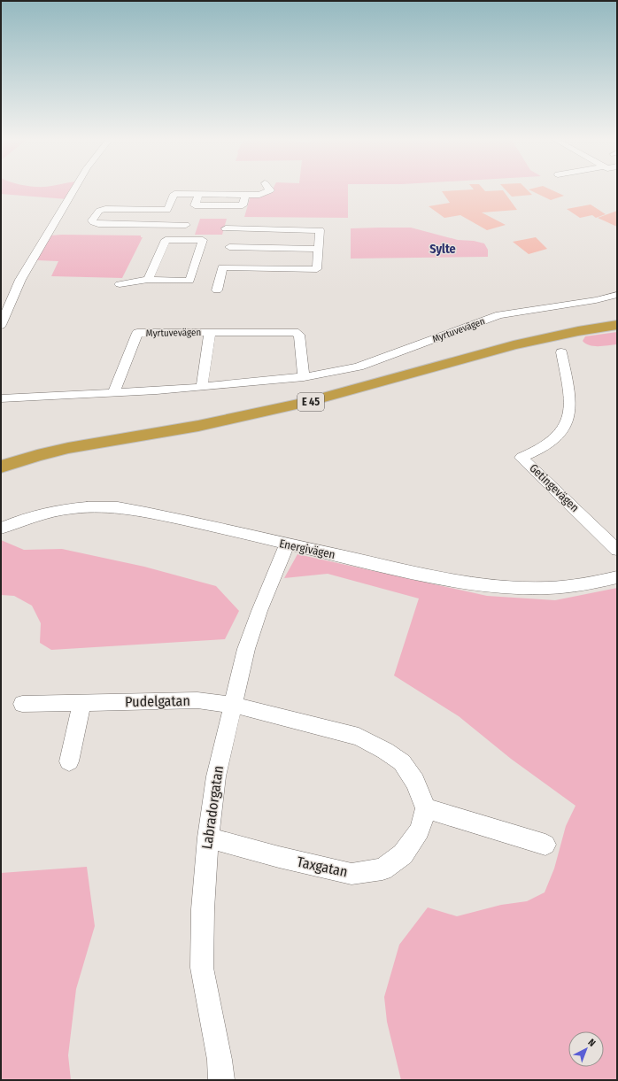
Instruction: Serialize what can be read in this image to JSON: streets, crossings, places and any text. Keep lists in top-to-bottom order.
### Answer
{
  "streets": {
    "highway": ["E 45"],
    "street": [
      "Myrtuvevägen",
      "Getingevägen",
      "Energivägen",
      "Pudelgatan",
      "Labradorgatan",
      "Taxgatan"
    ]
  },
  "crossings": [
    ["Energivägen", "Labradorgatan"],
    ["Pudelgatan", "Labradorgatan"],
    ["Labradorgatan", "Taxgatan"]
  ],
  "districts": ["Sylte"],
  "north": "top right"
}
